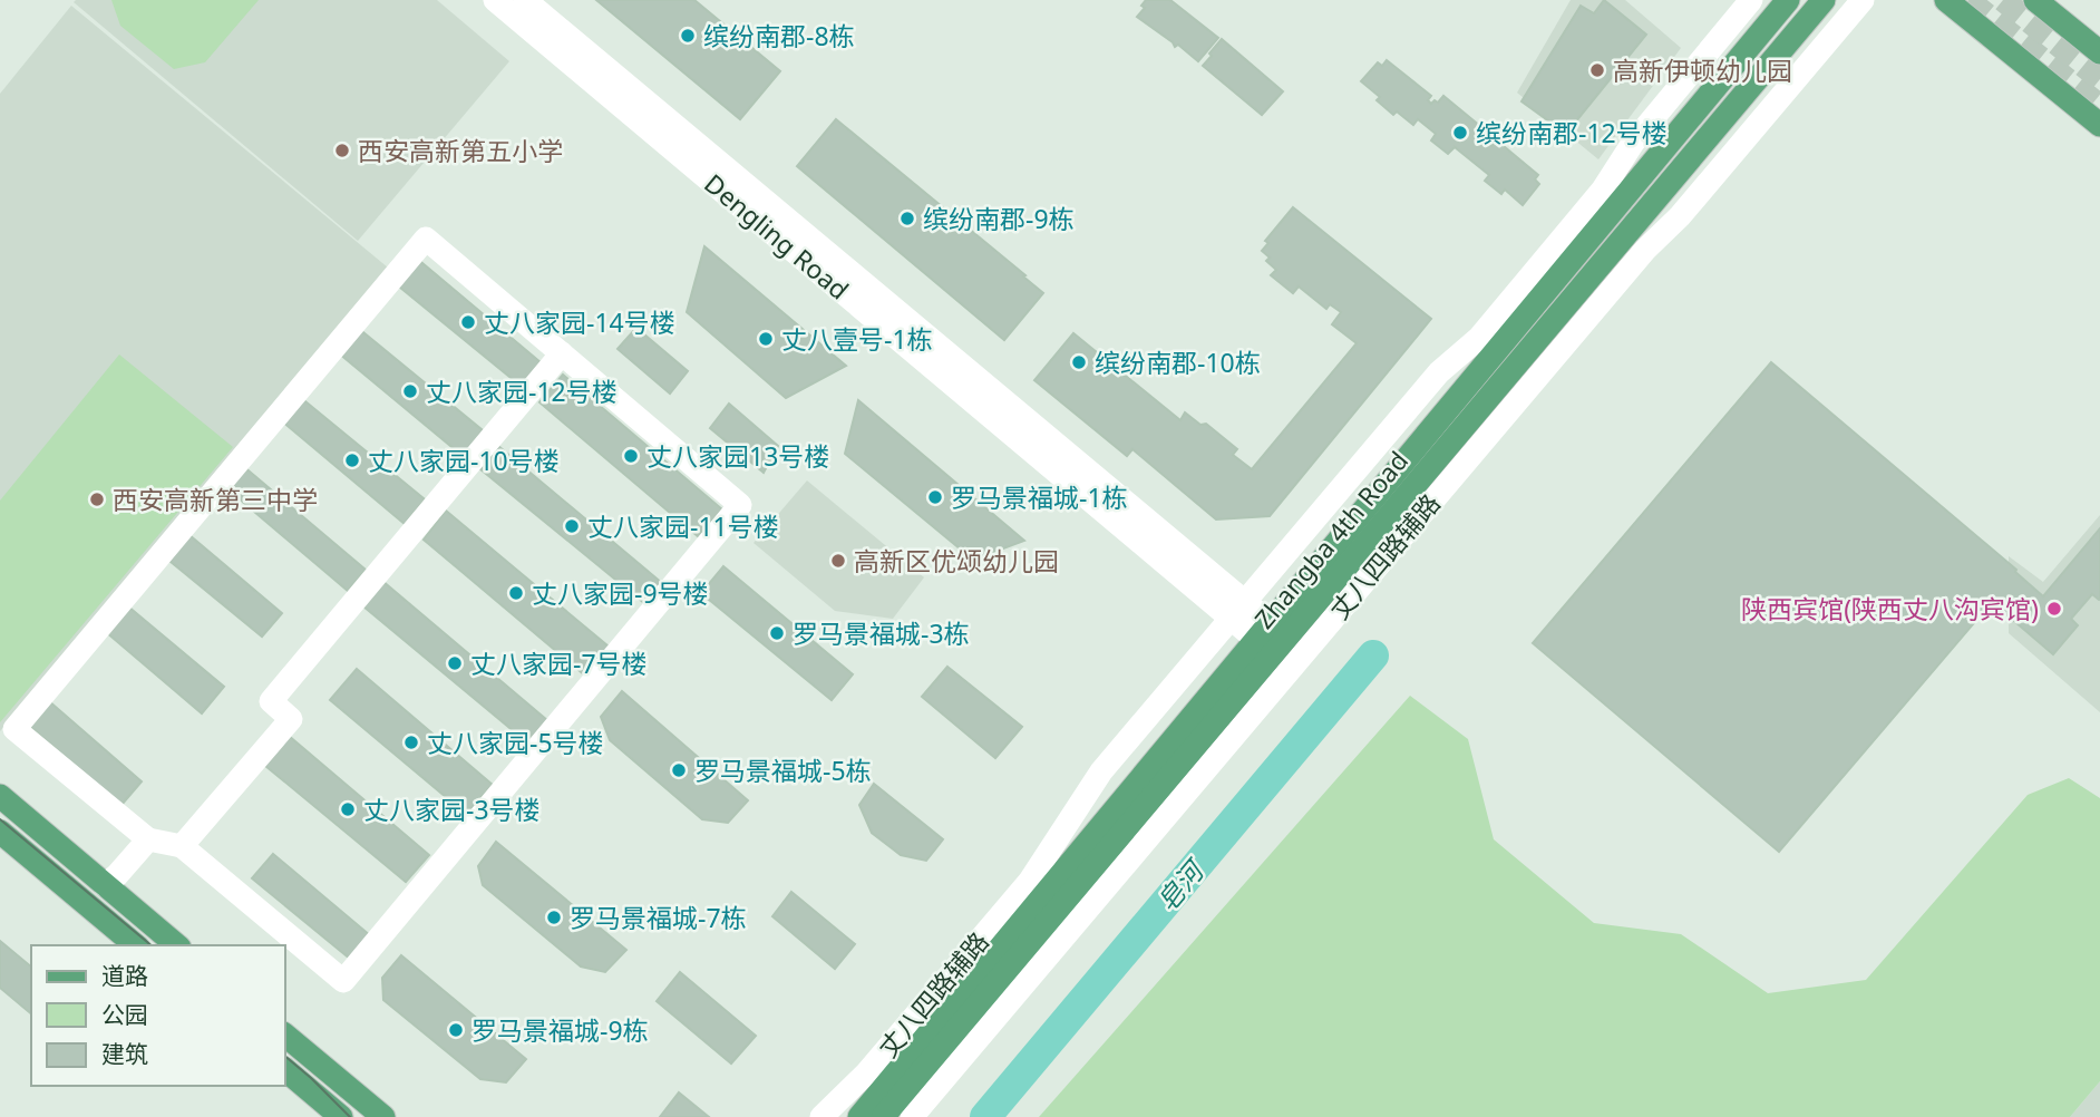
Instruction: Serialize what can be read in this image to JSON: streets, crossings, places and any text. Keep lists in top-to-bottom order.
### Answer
{
  "streets": {
    "main road": ["Zhangba 4th Road"],
    "street": ["Dengling Road", "丈八四路辅路"]
  },
  "crossings": [
    ["Dengling Road", "Zhangba 4th Road"],
    ["Dengling Road", "丈八四路辅路"]
  ],
  "water": ["皂河"],
  "places": [
    "缤纷南郡-8栋",
    "高新伊顿幼儿园",
    "缤纷南郡-12号楼",
    "西安高新第五小学",
    "缤纷南郡-9栋",
    "丈八家园-14号楼",
    "丈八壹号-1栋",
    "缤纷南郡-10栋",
    "丈八家园-12号楼",
    "丈八家园13号楼",
    "丈八家园-10号楼",
    "罗马景福城-1栋",
    "西安高新第三中学",
    "丈八家园-11号楼",
    "高新区优颂幼儿园",
    "丈八家园-9号楼",
    "陕西宾馆(陕西丈八沟宾馆)",
    "罗马景福城-3栋",
    "丈八家园-7号楼",
    "丈八家园-5号楼",
    "罗马景福城-5栋",
    "丈八家园-3号楼",
    "罗马景福城-7栋",
    "罗马景福城-9栋"
  ],
  "legend": ["道路", "公园", "建筑"]
}
